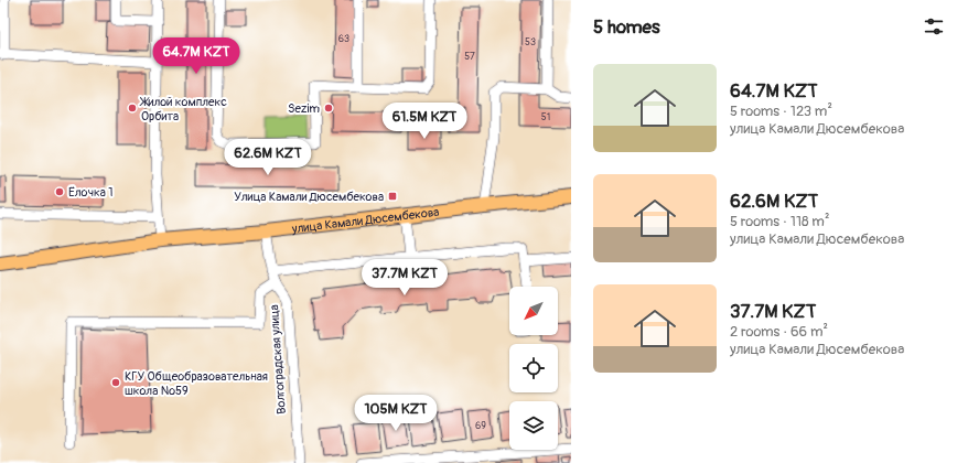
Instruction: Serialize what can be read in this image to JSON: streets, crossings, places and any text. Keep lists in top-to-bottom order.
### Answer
{
  "streets": {
    "main road": ["улица Камали Дюсембекова"],
    "street": ["Волгоградская улица"]
  },
  "crossings": [
    ["улица Камали Дюсембекова", "Волгоградская улица"]
  ],
  "places": {
    "other": [
      "Жилой комплекс Орбита",
      "Sezim",
      "Ёлочка 1",
      "КГУ Общеобразовательная школа №59"
    ],
    "transit": ["Улица Камали Дюсембекова"]
  },
  "house_numbers": [
    "63",
    "53",
    "57",
    "51",
    "69"
  ],
  "north": "bottom left",
  "page": {
    "heading": "5 homes",
    "price": [
      "64.7M KZT",
      "61.5M KZT",
      "62.6M KZT",
      "37.7M KZT",
      "105M KZT"
    ],
    "list": [
      {
        "name": "64.7M KZT",
        "note": "5 rooms · 123 m² · улица Камали Дюсембекова"
      },
      {
        "name": "62.6M KZT",
        "note": "5 rooms · 118 m² · улица Камали Дюсембекова"
      },
      {
        "name": "37.7M KZT",
        "note": "2 rooms · 66 m² · улица Камали Дюсембекова"
      }
    ]
  }
}
